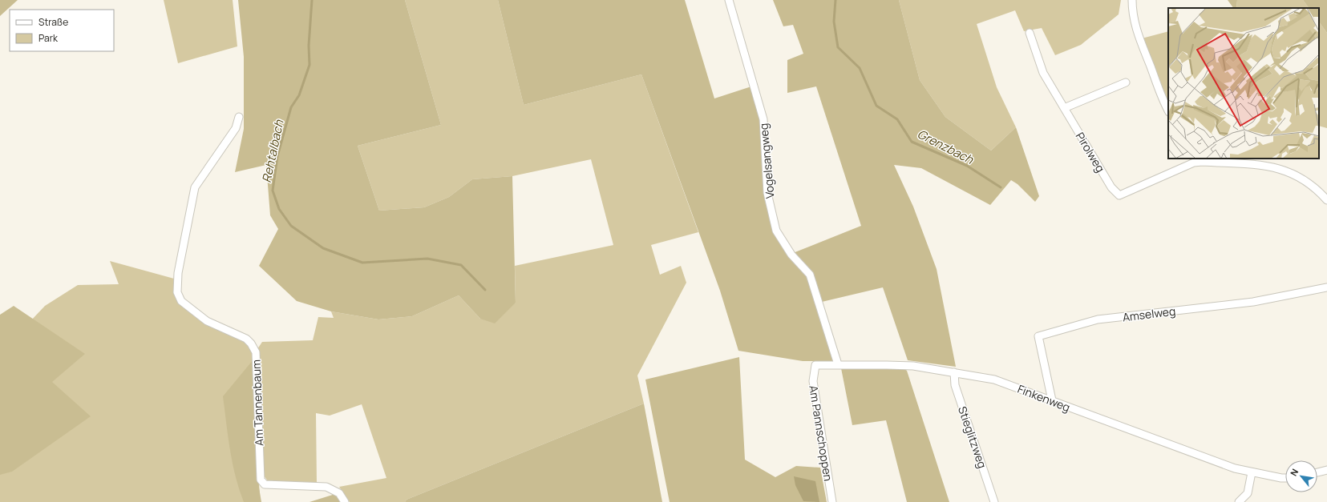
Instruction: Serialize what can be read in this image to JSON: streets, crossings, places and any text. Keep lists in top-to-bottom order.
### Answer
{
  "streets": {
    "street": [
      "Pirolweg",
      "Vogelsangweg",
      "Amselweg",
      "Finkenweg",
      "Am Tannenbaum",
      "Am Pannschoppen",
      "Stieglitzweg"
    ]
  },
  "crossings": [
    ["Vogelsangweg", "Finkenweg"],
    ["Amselweg", "Finkenweg"],
    ["Finkenweg", "Am Pannschoppen"],
    ["Finkenweg", "Stieglitzweg"]
  ],
  "water": ["Grenzbach", "Rehtalbach"],
  "legend": ["Straße", "Park"],
  "north": "top left"
}
